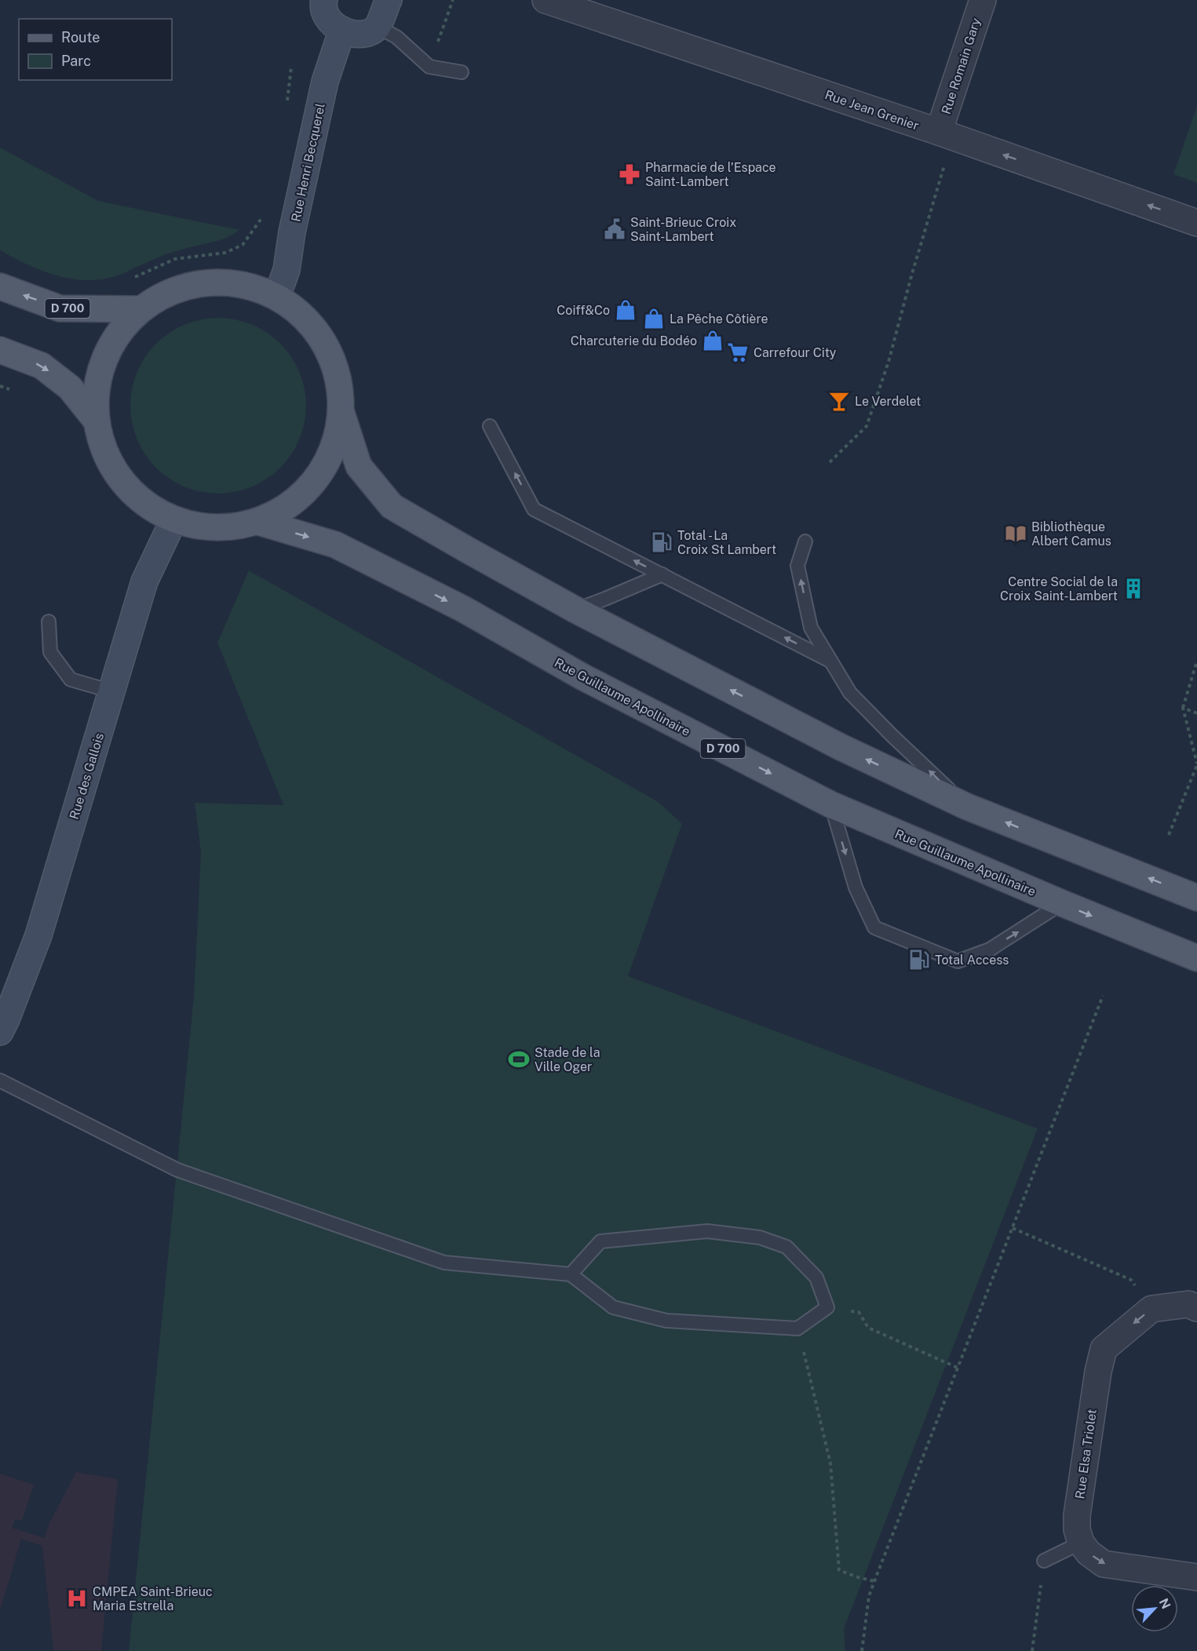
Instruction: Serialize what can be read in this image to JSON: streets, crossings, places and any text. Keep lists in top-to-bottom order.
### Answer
{
  "streets": {
    "main road": [
      "Rue Henri Becquerel",
      "D 700",
      "Rue Guillaume Apollinaire",
      "Rue des Gallois"
    ],
    "street": ["Rue Romain Gary", "Rue Jean Grenier", "Rue Elsa Triolet"]
  },
  "crossings": [
    ["Rue Romain Gary", "Rue Jean Grenier"]
  ],
  "one_way": ["Rue Jean Grenier", "Rue Elsa Triolet"],
  "places": {
    "pharmacy": ["Pharmacie de l'Espace Saint-Lambert"],
    "public building": ["Saint-Brieuc Croix Saint-Lambert"],
    "shop": ["Coiff&Co", "La Pêche Côtière", "Charcuterie du Bodéo"],
    "supermarket": ["Carrefour City"],
    "bar": ["Le Verdelet"],
    "library": ["Bibliothèque Albert Camus"],
    "fuel station": ["Total - La Croix St Lambert", "Total Access"],
    "building": ["Centre Social de la Croix Saint-Lambert"],
    "sports": ["Stade de la Ville Oger"],
    "hospital": ["CMPEA Saint-Brieuc Maria Estrella"]
  },
  "legend": ["Route", "Parc"],
  "north": "top right"
}
